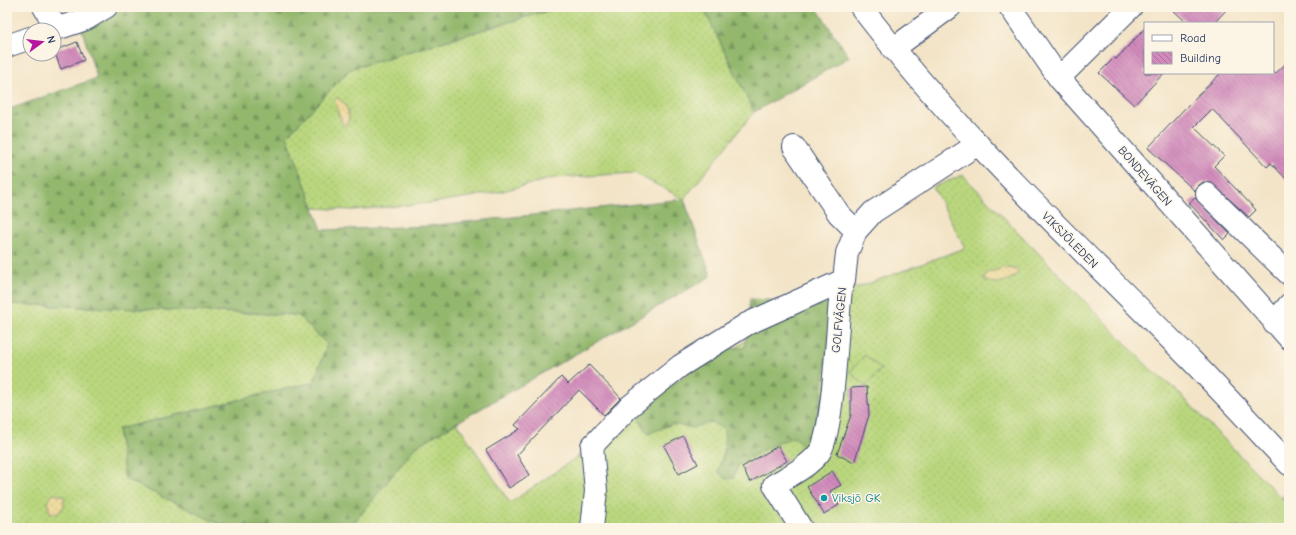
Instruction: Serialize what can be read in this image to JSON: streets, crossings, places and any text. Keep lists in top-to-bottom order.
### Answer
{
  "streets": {
    "street": ["BONDEVÄGEN", "VIKSJÖLEDEN", "GOLFVÄGEN"]
  },
  "crossings": [
    ["VIKSJÖLEDEN", "GOLFVÄGEN"]
  ],
  "places": ["Viksjö GK"],
  "legend": ["Road", "Building"],
  "north": "right"
}
